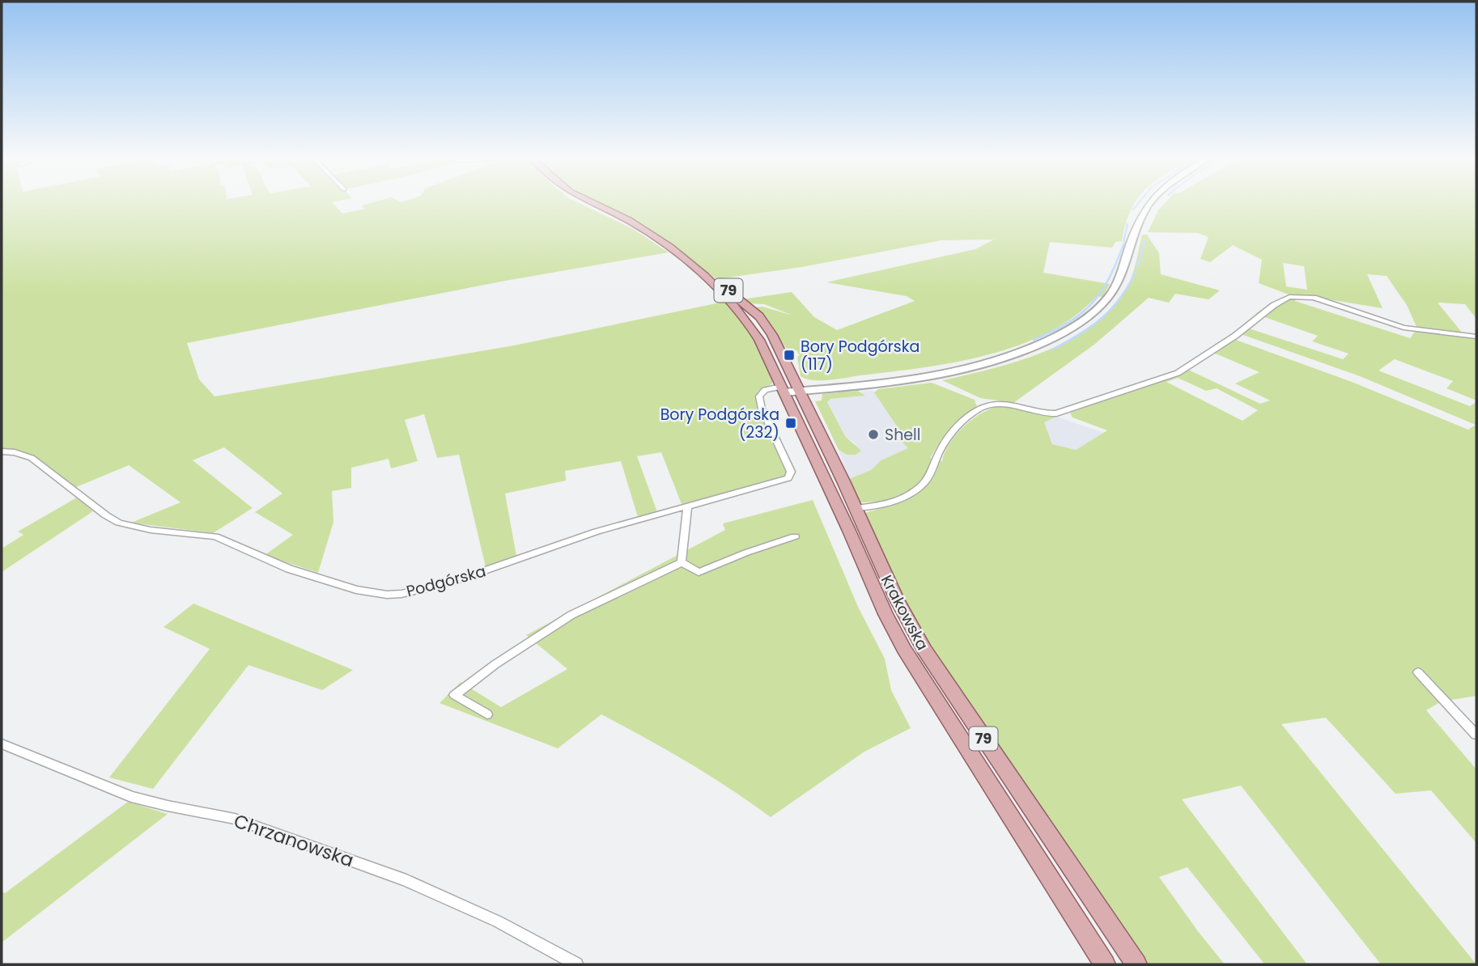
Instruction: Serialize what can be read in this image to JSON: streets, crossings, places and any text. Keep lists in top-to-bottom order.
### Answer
{
  "streets": {
    "main road": ["79", "Krakowska"],
    "street": ["Podgórska", "Chrzanowska"]
  },
  "crossings": [
    ["Podgórska", "Krakowska"]
  ],
  "places": {
    "transit": ["Bory Podgórska (117)", "Bory Podgórska (232)"],
    "other": ["Shell"]
  }
}
